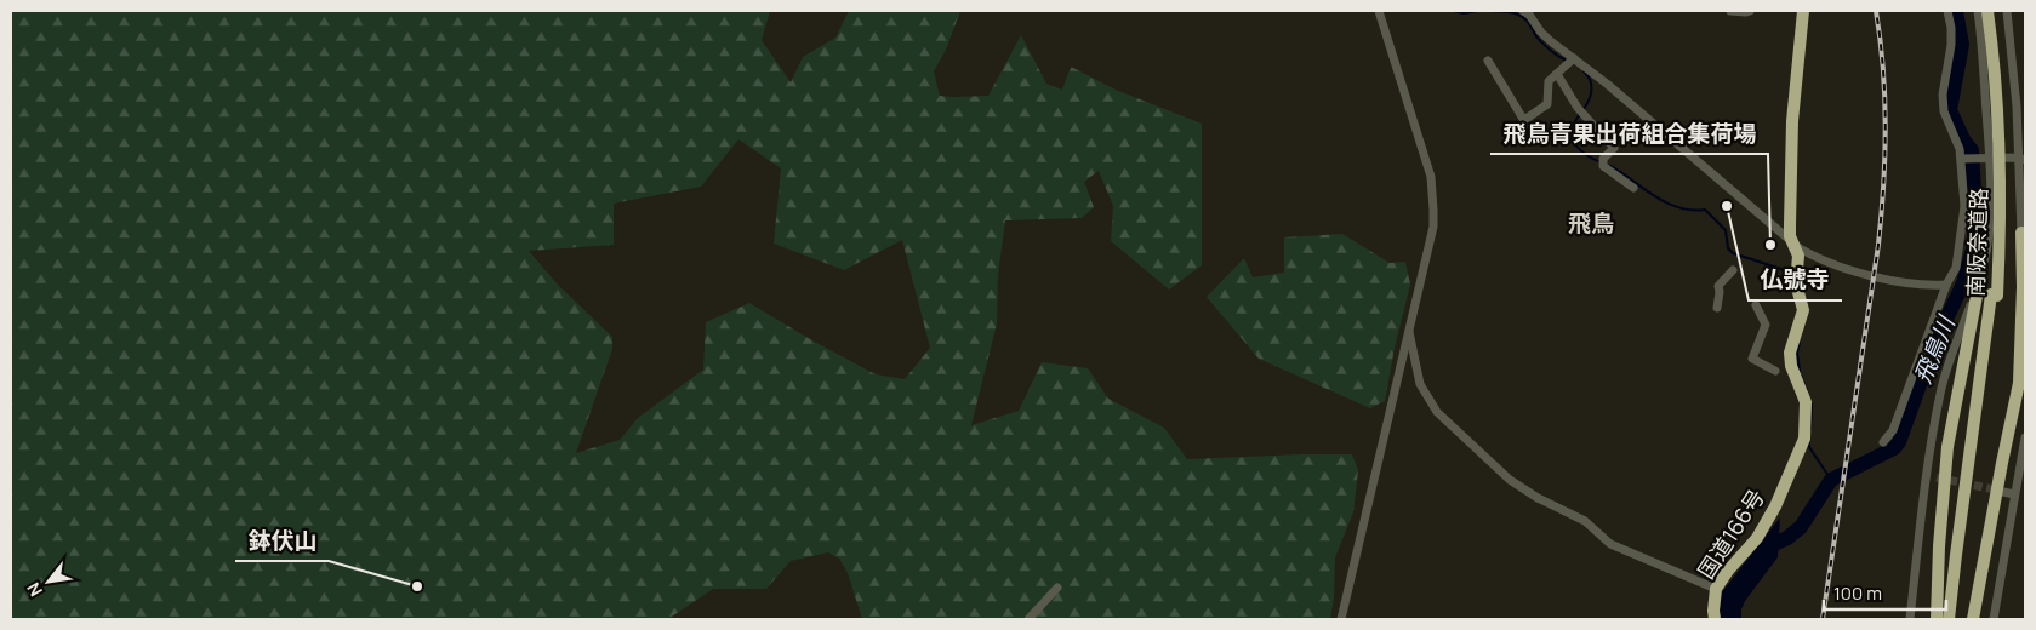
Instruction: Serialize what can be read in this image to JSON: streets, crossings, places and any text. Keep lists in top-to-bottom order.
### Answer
{
  "streets": {
    "highway": ["南阪奈道路", "国道166号"]
  },
  "districts": ["飛鳥"],
  "water": ["飛鳥川"],
  "places": ["仏號寺", "飛鳥青果出荷組合集荷場", "鉢伏山"],
  "scale_bar": "100 m",
  "north": "bottom left"
}
